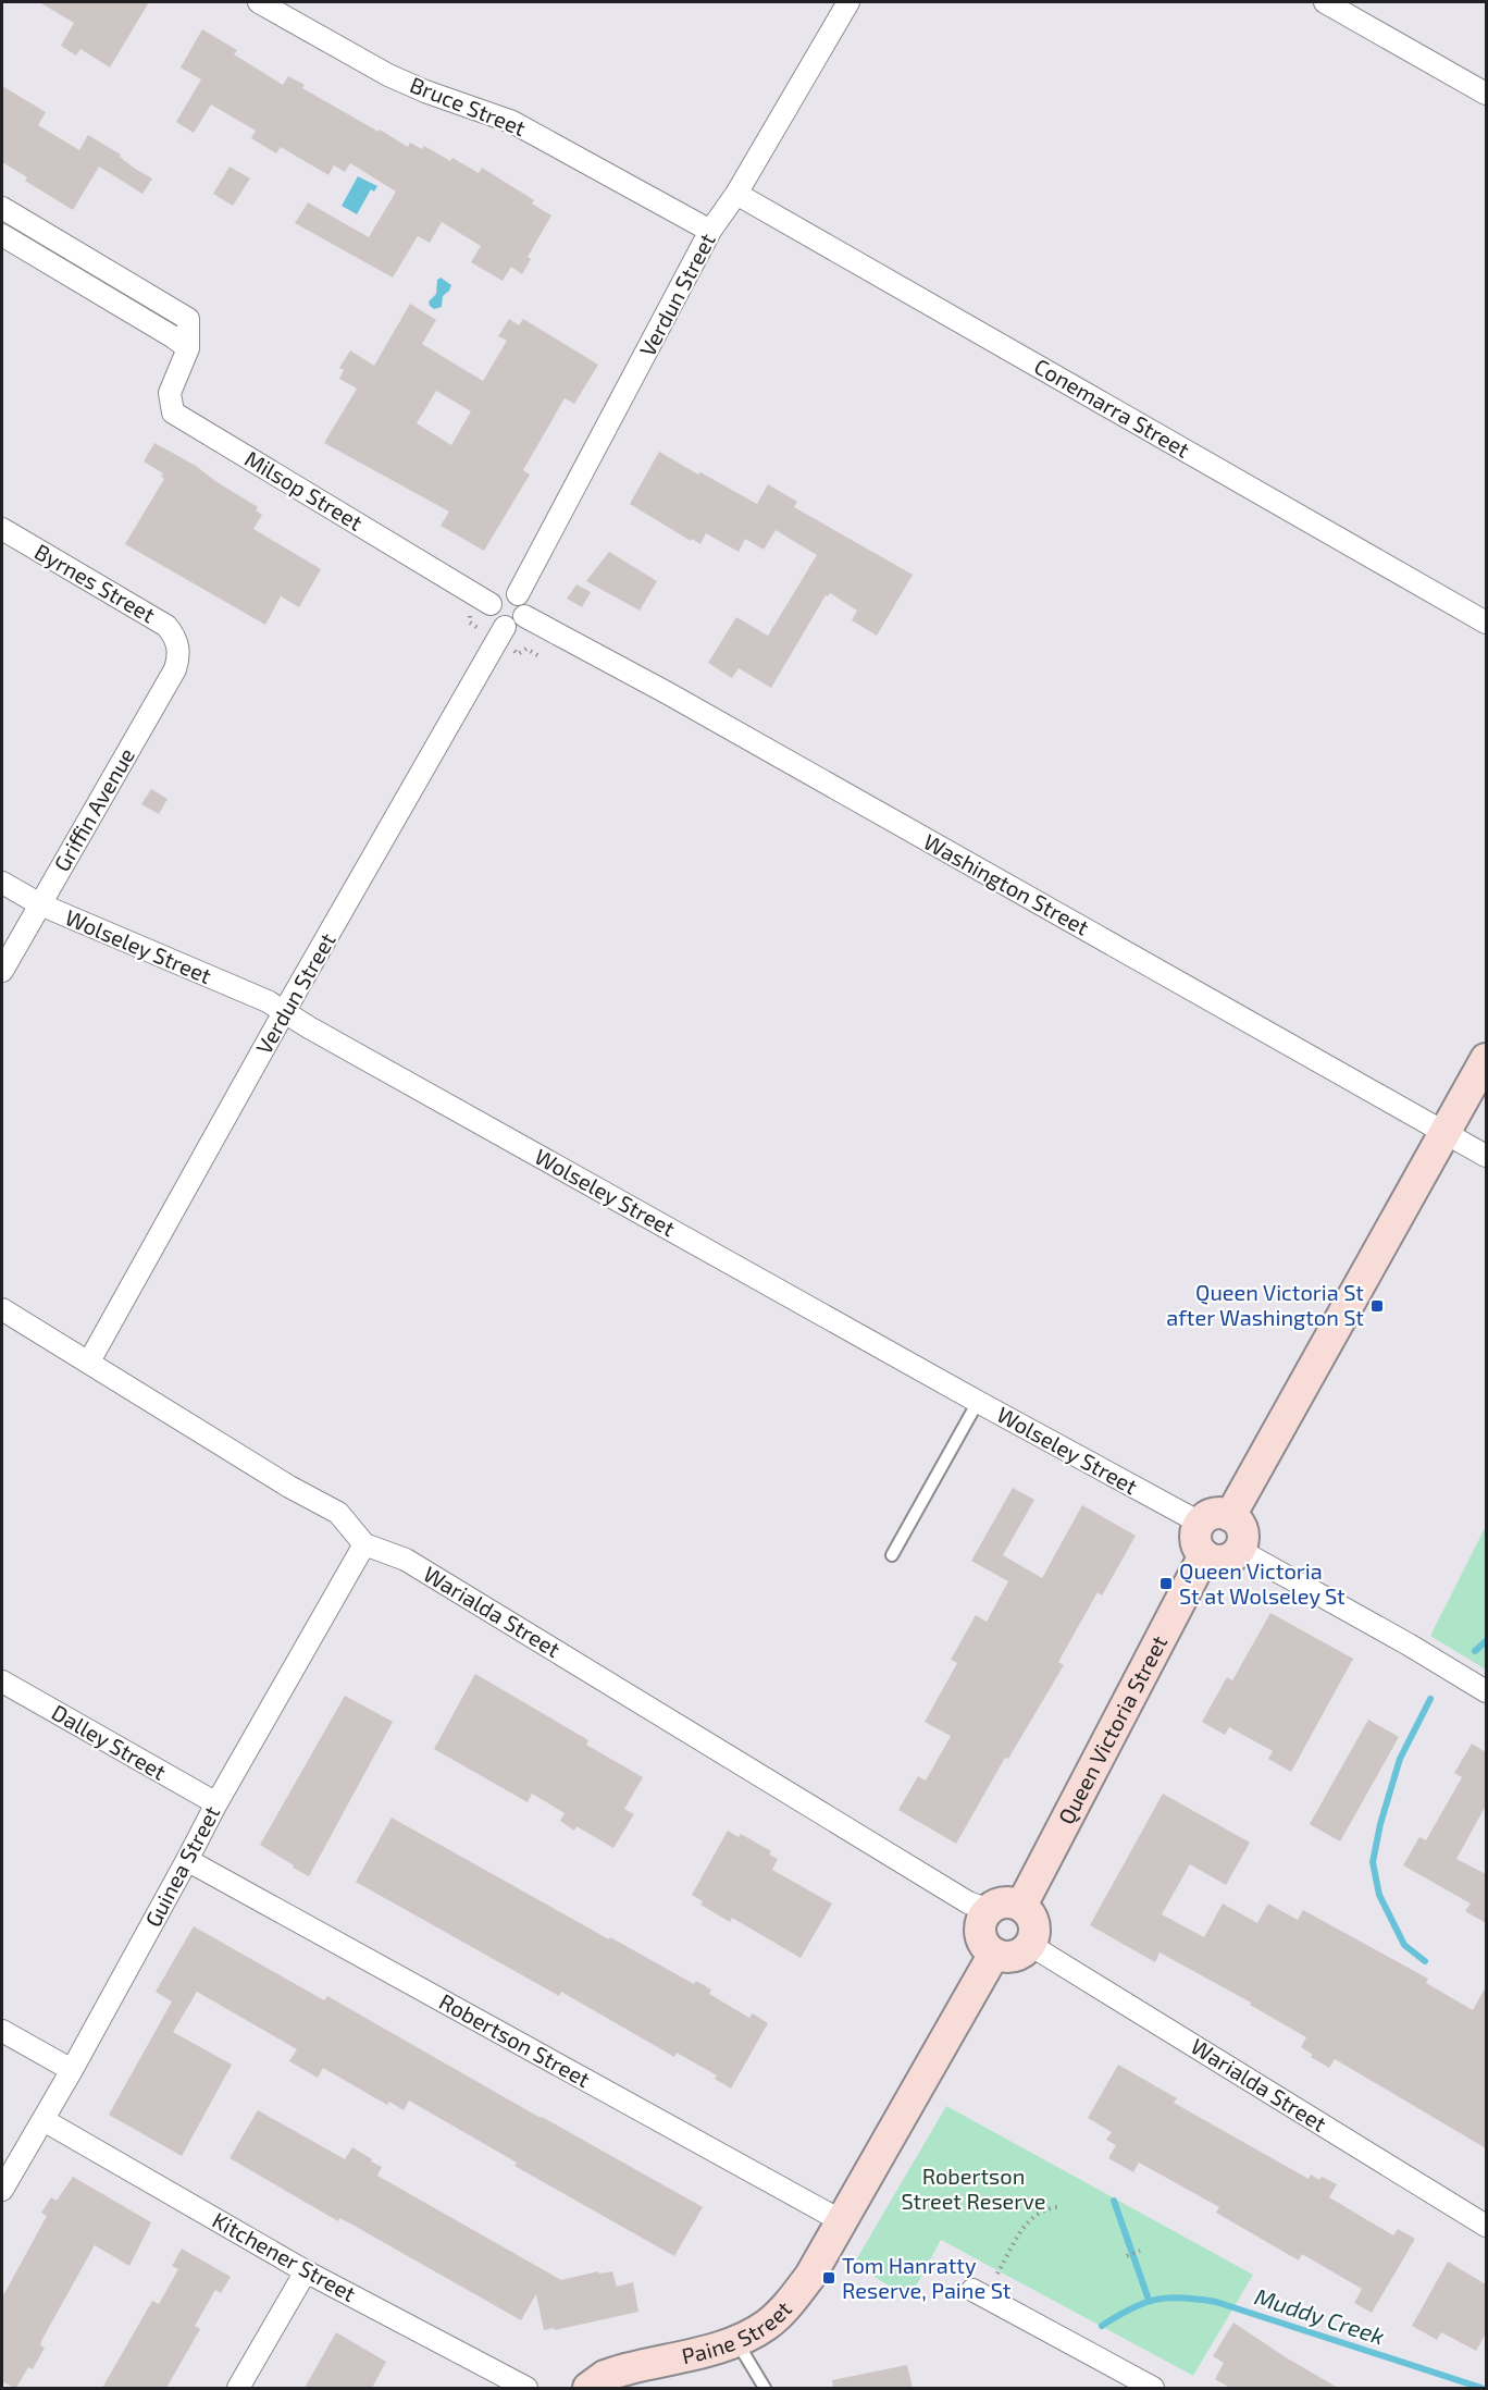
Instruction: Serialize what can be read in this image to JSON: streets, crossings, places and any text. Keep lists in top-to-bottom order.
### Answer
{
  "streets": {
    "main road": ["Queen Victoria Street", "Paine Street"],
    "street": [
      "Bruce Street",
      "Verdun Street",
      "Conemarra Street",
      "Milsop Street",
      "Byrnes Street",
      "Griffin Avenue",
      "Washington Street",
      "Wolseley Street",
      "Warialda Street",
      "Dalley Street",
      "Guinea Street",
      "Robertson Street",
      "Kitchener Street"
    ]
  },
  "crossings": [
    ["Bruce Street", "Verdun Street"],
    ["Verdun Street", "Conemarra Street"],
    ["Verdun Street", "Milsop Street"],
    ["Verdun Street", "Washington Street"],
    ["Verdun Street", "Wolseley Street"],
    ["Milsop Street", "Washington Street"],
    ["Byrnes Street", "Griffin Avenue"],
    ["Griffin Avenue", "Wolseley Street"],
    ["Wolseley Street", "Queen Victoria Street"],
    ["Warialda Street", "Queen Victoria Street"],
    ["Warialda Street", "Guinea Street"],
    ["Dalley Street", "Guinea Street"],
    ["Guinea Street", "Robertson Street"],
    ["Guinea Street", "Kitchener Street"],
    ["Robertson Street", "Paine Street"]
  ],
  "water": ["Muddy Creek"],
  "parks": ["Robertson Street Reserve"],
  "places": {
    "transit": ["Queen Victoria St after Washington St", "Queen Victoria St at Wolseley St", "Tom Hanratty Reserve, Paine St"]
  }
}
